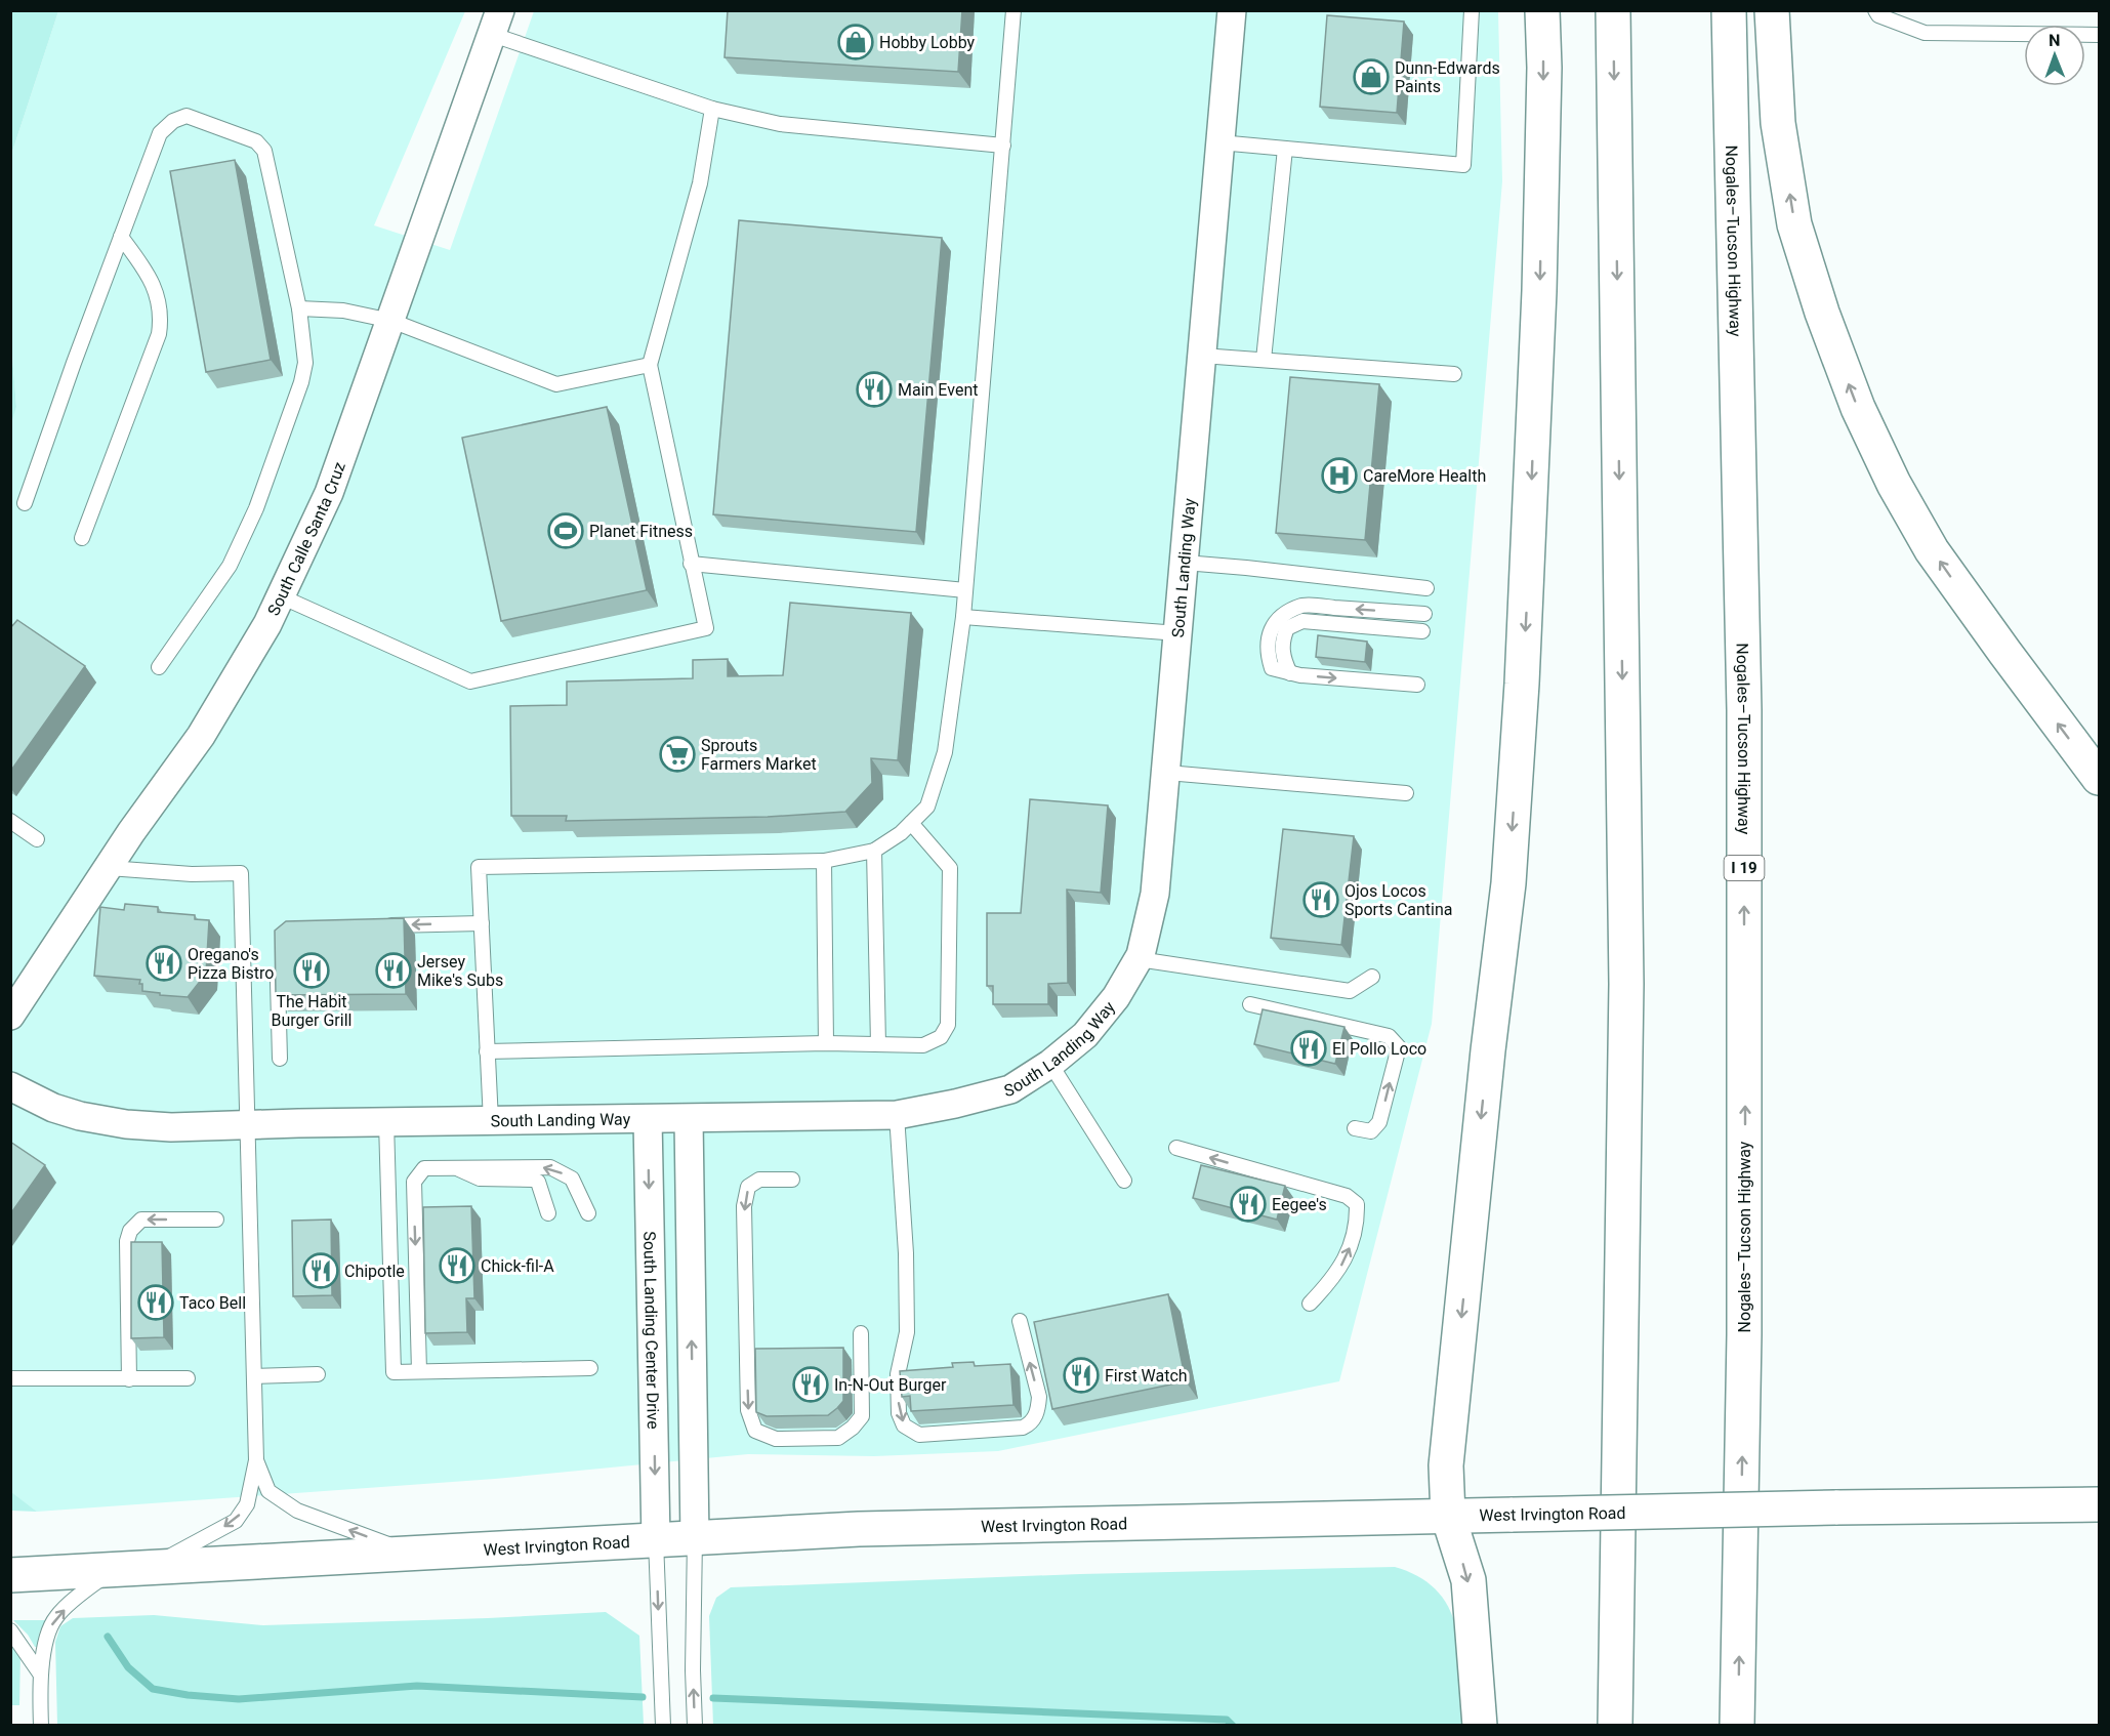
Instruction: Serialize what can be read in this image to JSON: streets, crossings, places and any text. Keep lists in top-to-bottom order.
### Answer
{
  "streets": {
    "main road": ["Nogales–Tucson Highway", "I 19", "West Irvington Road"],
    "street": ["South Calle Santa Cruz", "South Landing Way", "South Landing Center Drive"]
  },
  "crossings": [
    ["South Landing Way", "South Landing Center Drive"],
    ["South Landing Center Drive", "West Irvington Road"]
  ],
  "places": {
    "shop": ["Hobby Lobby", "Dunn-Edwards Paints"],
    "restaurant": [
      "Main Event",
      "Ojos Locos Sports Cantina",
      "Oregano's Pizza Bistro",
      "The Habit Burger Grill",
      "Jersey Mike's Subs",
      "El Pollo Loco",
      "Eegee's",
      "Chick-fil-A",
      "Chipotle",
      "Taco Bell",
      "First Watch",
      "In-N-Out Burger"
    ],
    "hospital": ["CareMore Health"],
    "sports": ["Planet Fitness"],
    "supermarket": ["Sprouts Farmers Market"]
  },
  "north": "top"
}
